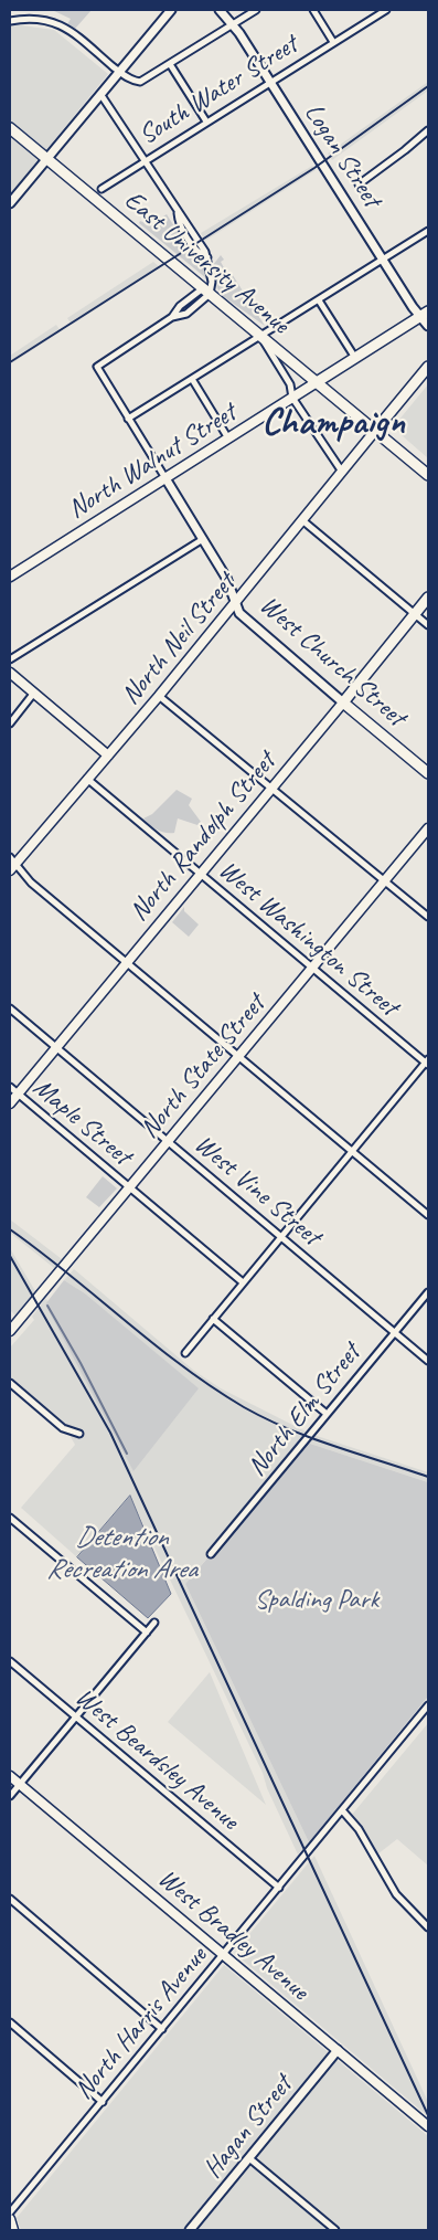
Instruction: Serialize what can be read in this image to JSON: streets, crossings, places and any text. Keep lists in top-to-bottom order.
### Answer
{
  "streets": {
    "main road": [
      "East University Avenue",
      "North Walnut Street",
      "North Neil Street",
      "West Church Street",
      "North Randolph Street",
      "North State Street",
      "West Bradley Avenue"
    ],
    "street": [
      "South Water Street",
      "Logan Street",
      "West Washington Street",
      "Maple Street",
      "West Vine Street",
      "North Elm Street",
      "West Beardsley Avenue",
      "North Harris Avenue",
      "Hagan Street"
    ]
  },
  "crossings": [
    ["South Water Street", "Logan Street"],
    ["East University Avenue", "North Walnut Street"],
    ["East University Avenue", "North Neil Street"],
    ["North Walnut Street", "West Church Street"],
    ["North Neil Street", "West Church Street"],
    ["North Neil Street", "West Washington Street"],
    ["West Church Street", "North Randolph Street"],
    ["North Randolph Street", "West Washington Street"],
    ["North Randolph Street", "Maple Street"],
    ["North Randolph Street", "West Vine Street"],
    ["West Washington Street", "North State Street"],
    ["North State Street", "Maple Street"],
    ["North State Street", "West Vine Street"],
    ["West Vine Street", "North Elm Street"],
    ["West Beardsley Avenue", "North Harris Avenue"],
    ["West Bradley Avenue", "North Harris Avenue"],
    ["West Bradley Avenue", "Hagan Street"]
  ],
  "districts": ["Champaign"],
  "water": ["Detention Recreation Area"],
  "parks": ["Spalding Park"]
}
